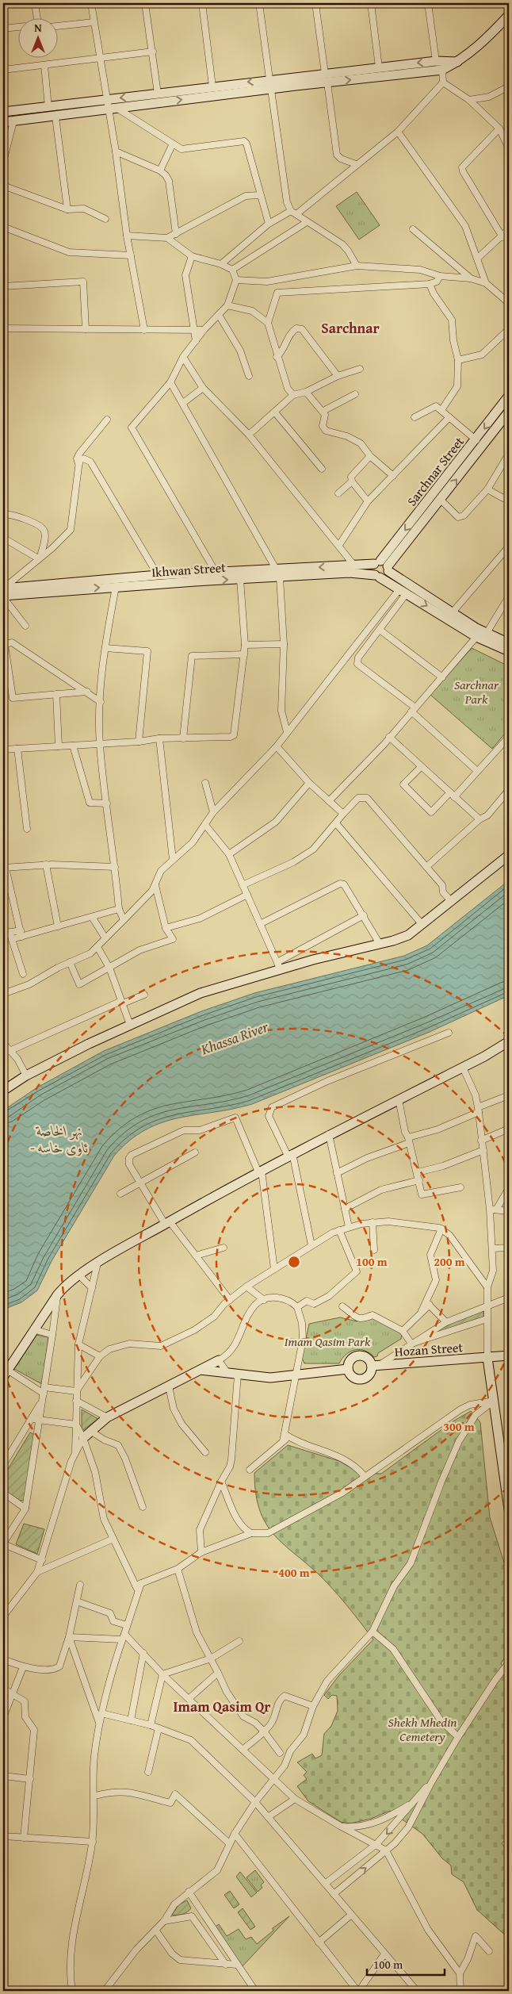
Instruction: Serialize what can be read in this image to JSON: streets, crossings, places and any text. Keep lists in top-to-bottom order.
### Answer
{
  "streets": {
    "street": ["Sarchnar Street", "Ikhwan Street", "Hozan Street"]
  },
  "crossings": [
    ["Sarchnar Street", "Ikhwan Street"]
  ],
  "districts": ["Sarchnar", "Imam Qasim Qr"],
  "water": ["Khassa River", "نهر الخاصة - ئاوی خاسە"],
  "parks": ["Sarchnar Park", "Imam Qasim Park", "Shekh Mhedin Cemetery"],
  "scale_bar": "100 m",
  "north": "top",
  "rings": [
    "100 m",
    "200 m",
    "300 m",
    "400 m"
  ]
}
